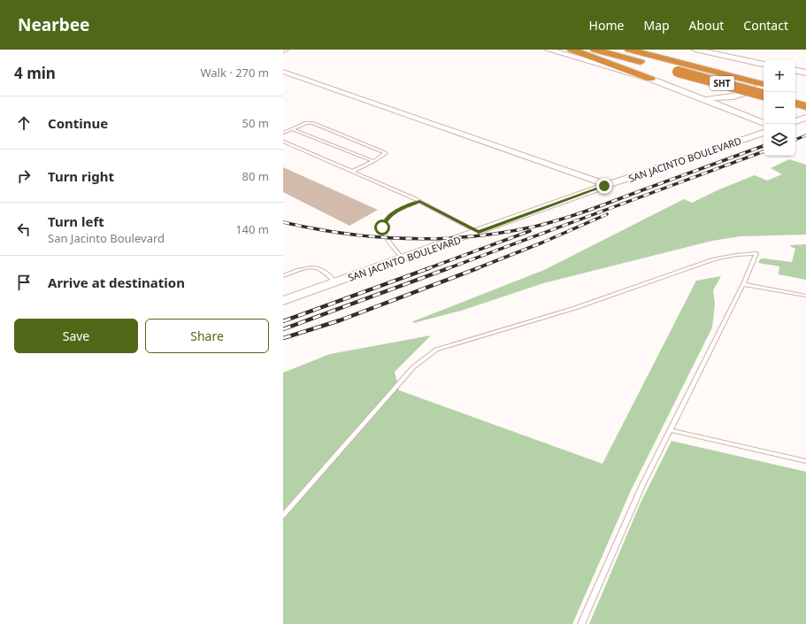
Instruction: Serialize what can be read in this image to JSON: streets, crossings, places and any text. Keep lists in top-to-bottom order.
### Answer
{
  "streets": {
    "highway": ["SHT"],
    "main road": ["SAN JACINTO BOULEVARD"]
  },
  "page": {
    "header": "Nearbee",
    "nav": [
      "Home",
      "Map",
      "About",
      "Contact"
    ],
    "heading": ["4 min", "Walk · 270 m"],
    "map_buttons": ["+", "−"],
    "list": [
      ["Continue", "50 m"],
      ["Turn right", "80 m"],
      ["Turn left", "San Jacinto Boulevard", "140 m"],
      "Arrive at destination"
    ],
    "buttons": ["Save", "Share"]
  }
}
